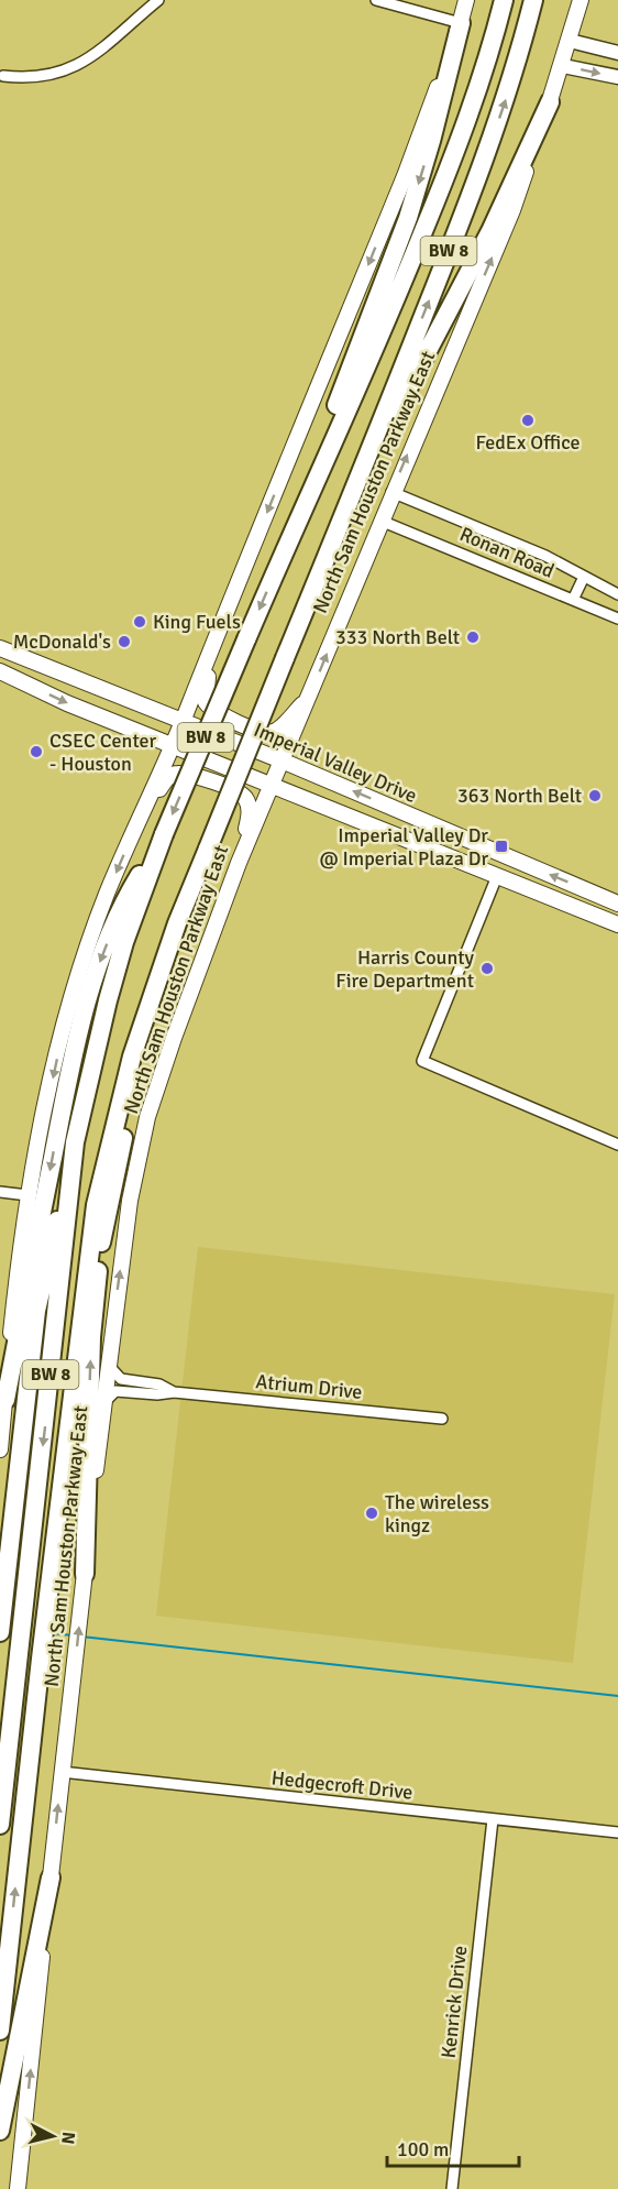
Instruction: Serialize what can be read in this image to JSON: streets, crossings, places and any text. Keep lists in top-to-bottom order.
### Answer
{
  "streets": {
    "highway": ["BW 8", "North Sam Houston Parkway East"],
    "main road": ["Imperial Valley Drive"],
    "street": [
      "Ronan Road",
      "Atrium Drive",
      "Hedgecroft Drive",
      "Kenrick Drive"
    ]
  },
  "crossings": [
    ["North Sam Houston Parkway East", "Ronan Road"],
    ["North Sam Houston Parkway East", "Imperial Valley Drive"],
    ["North Sam Houston Parkway East", "Atrium Drive"],
    ["North Sam Houston Parkway East", "Hedgecroft Drive"],
    ["Hedgecroft Drive", "Kenrick Drive"]
  ],
  "places": {
    "other": [
      "FedEx Office",
      "King Fuels",
      "333 North Belt",
      "McDonald's",
      "CSEC Center - Houston",
      "363 North Belt",
      "Harris County Fire Department",
      "The wireless kingz"
    ],
    "transit": ["Imperial Valley Dr @ Imperial Plaza Dr"]
  },
  "scale_bar": "100 m",
  "north": "right"
}
